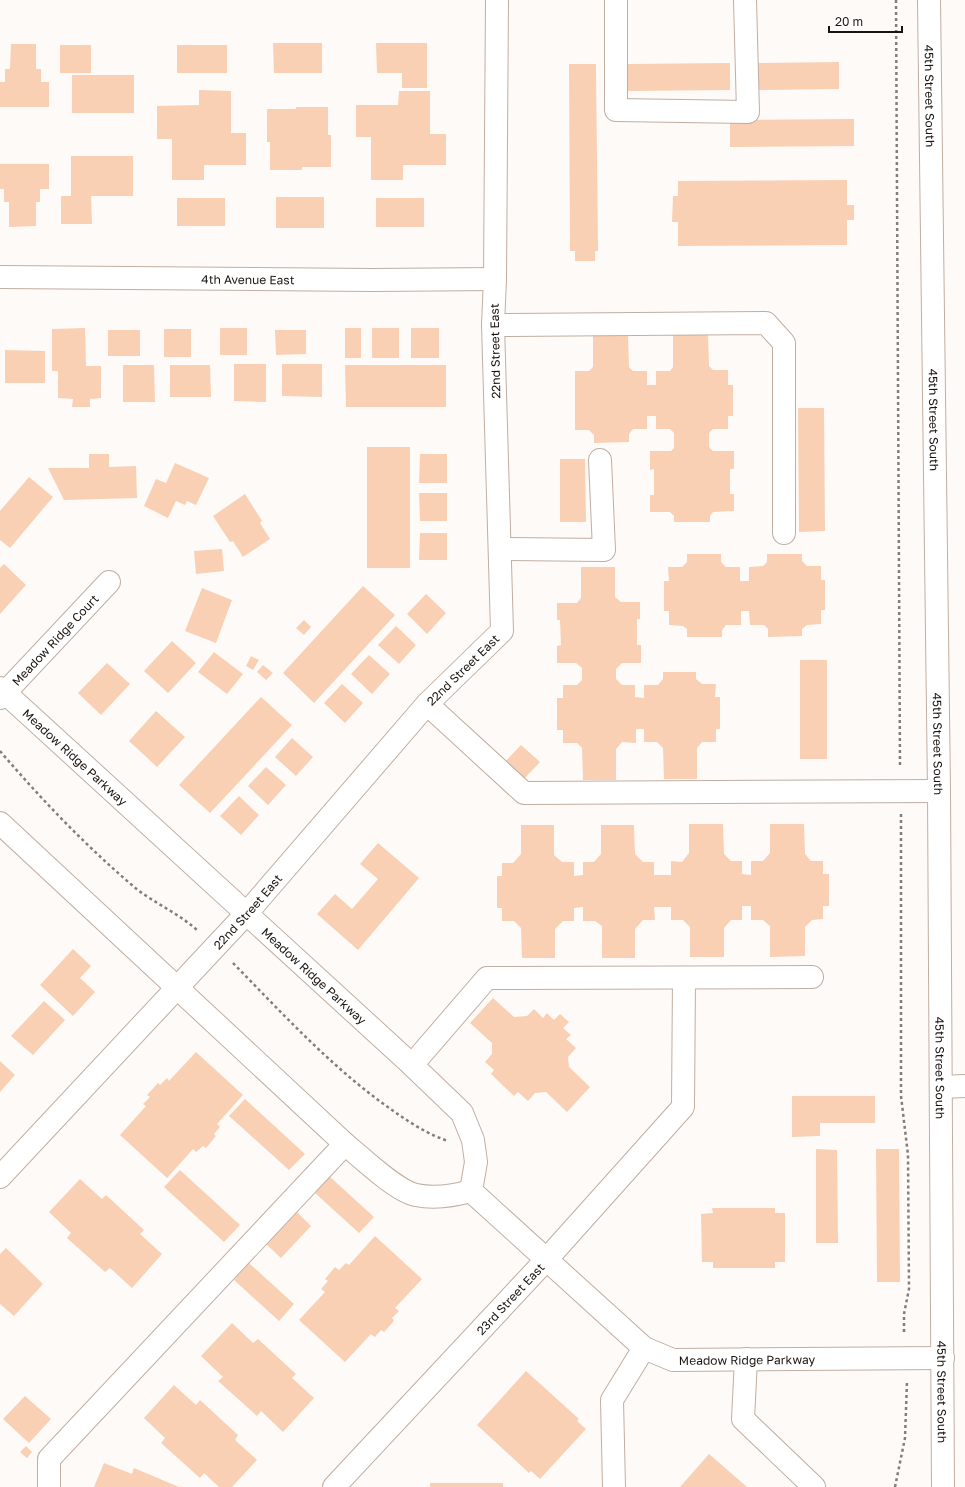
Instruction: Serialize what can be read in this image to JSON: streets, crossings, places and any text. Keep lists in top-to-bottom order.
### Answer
{
  "streets": {
    "street": [
      "45th Street South",
      "4th Avenue East",
      "22nd Street East",
      "Meadow Ridge Court",
      "Meadow Ridge Parkway",
      "23rd Street East"
    ]
  },
  "crossings": [
    ["45th Street South", "Meadow Ridge Parkway"],
    ["4th Avenue East", "22nd Street East"],
    ["22nd Street East", "Meadow Ridge Parkway"],
    ["Meadow Ridge Court", "Meadow Ridge Parkway"],
    ["Meadow Ridge Parkway", "23rd Street East"]
  ],
  "scale_bar": "20 m"
}
